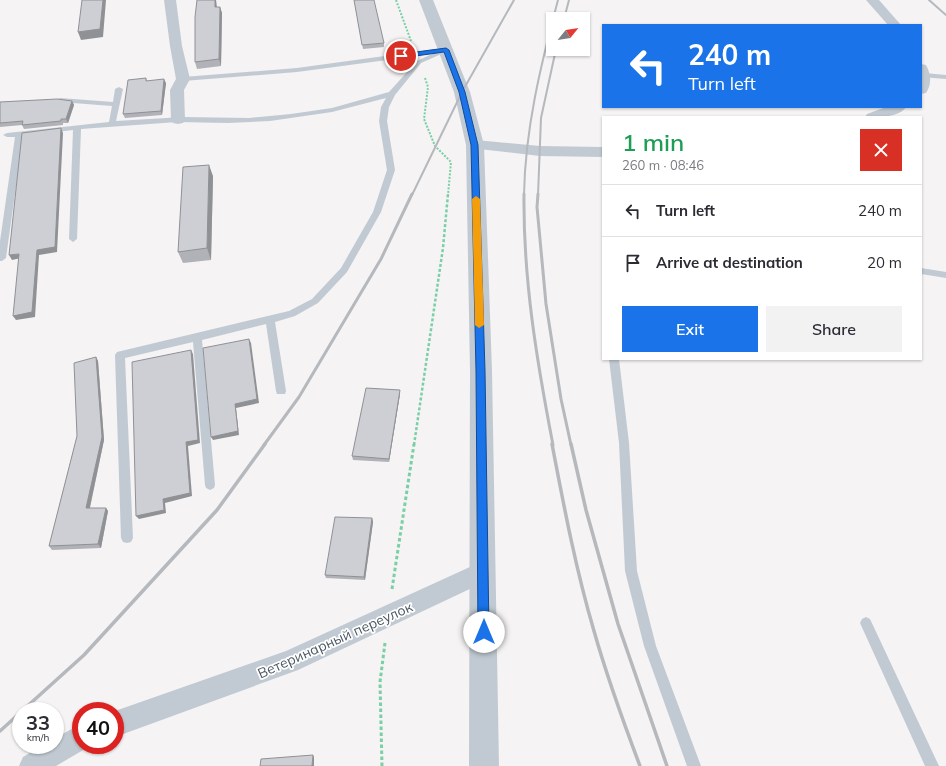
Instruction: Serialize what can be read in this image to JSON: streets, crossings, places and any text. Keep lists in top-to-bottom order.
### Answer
{
  "streets": {
    "street": ["Ветеринарный переулок"]
  },
  "north": "top right",
  "page": {
    "turn": ["240 m", "Turn left"],
    "heading": ["1 min", "260 m · 08:46"],
    "list": [
      {
        "name": "Turn left",
        "value": "240 m"
      },
      {
        "name": "Arrive at destination",
        "value": "20 m"
      }
    ],
    "buttons": ["Exit", "Share"],
    "speed": "33 km/h",
    "limit": "40"
  }
}
